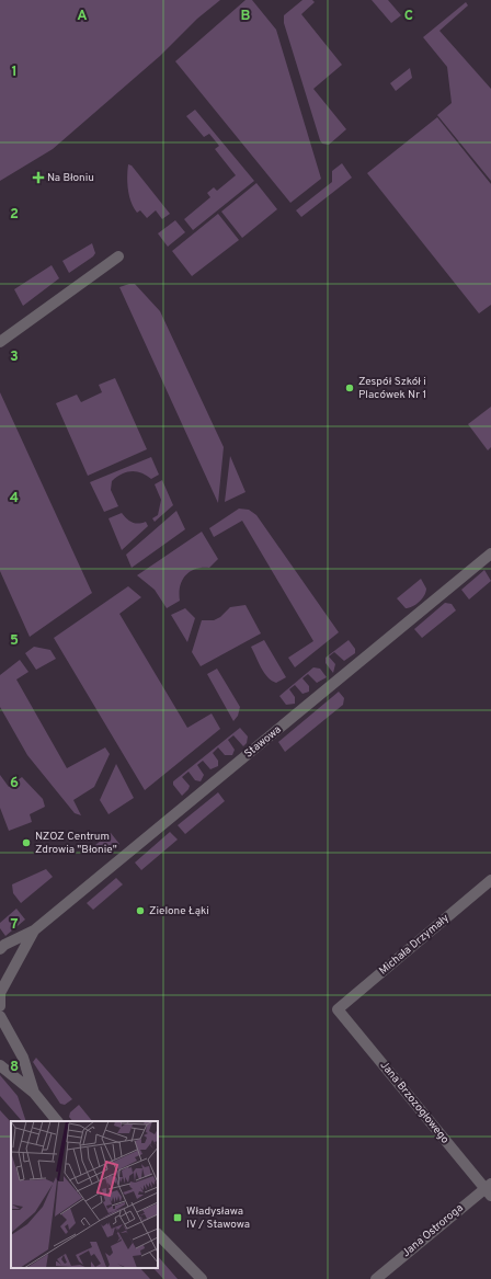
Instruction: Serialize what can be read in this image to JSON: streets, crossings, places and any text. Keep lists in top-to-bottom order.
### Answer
{
  "streets": {
    "street": [
      "Stawowa",
      "Michała Drzymały",
      "Jana Brzozogłowego",
      "Jana Ostroroga"
    ]
  },
  "crossings": [
    ["Michała Drzymały", "Jana Brzozogłowego"],
    ["Jana Brzozogłowego", "Jana Ostroroga"]
  ],
  "places": {
    "health": ["Na Błoniu"],
    "other": ["Zespół Szkół i Placówek Nr 1", "NZOZ Centrum Zdrowia \"Błonie\"", "Zielone Łąki"],
    "transit": ["Władysława IV / Stawowa"]
  },
  "grid": {
    "columns": ["A", "B", "C"],
    "rows": [
      "1",
      "2",
      "3",
      "4",
      "5",
      "6",
      "7",
      "8"
    ]
  }
}
